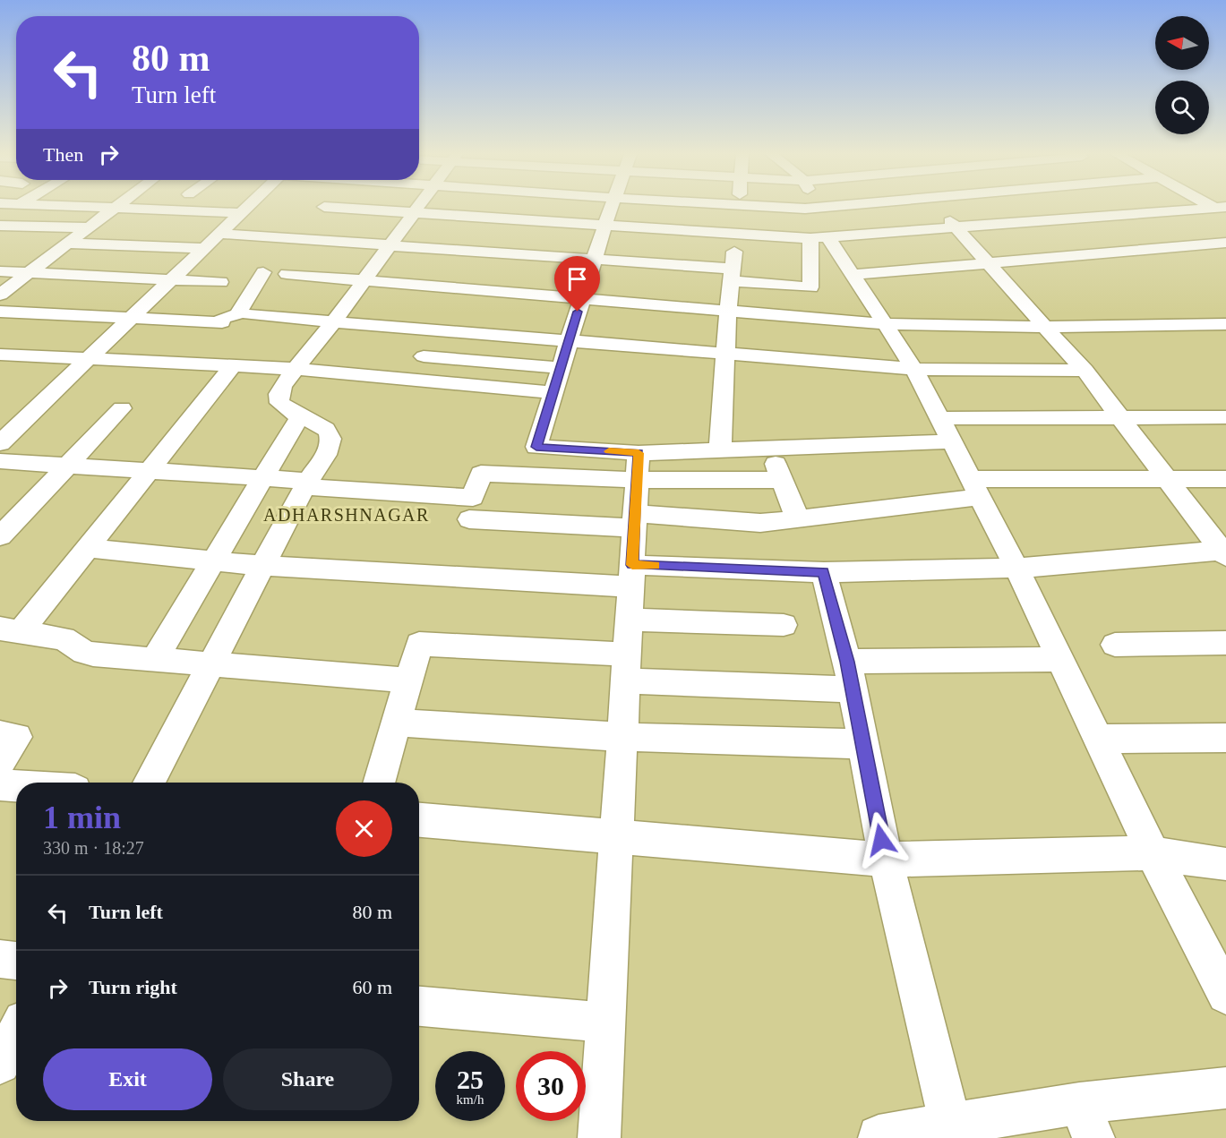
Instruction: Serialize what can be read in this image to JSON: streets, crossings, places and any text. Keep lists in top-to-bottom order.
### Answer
{
  "districts": ["ADHARSHNAGAR"],
  "north": "left",
  "page": {
    "turn": ["80 m", "Turn left"],
    "then": "Then",
    "heading": ["1 min", "330 m · 18:27"],
    "list": [
      {
        "name": "Turn left",
        "value": "80 m"
      },
      {
        "name": "Turn right",
        "value": "60 m"
      }
    ],
    "buttons": ["Exit", "Share"],
    "speed": "25 km/h",
    "limit": "30"
  }
}
